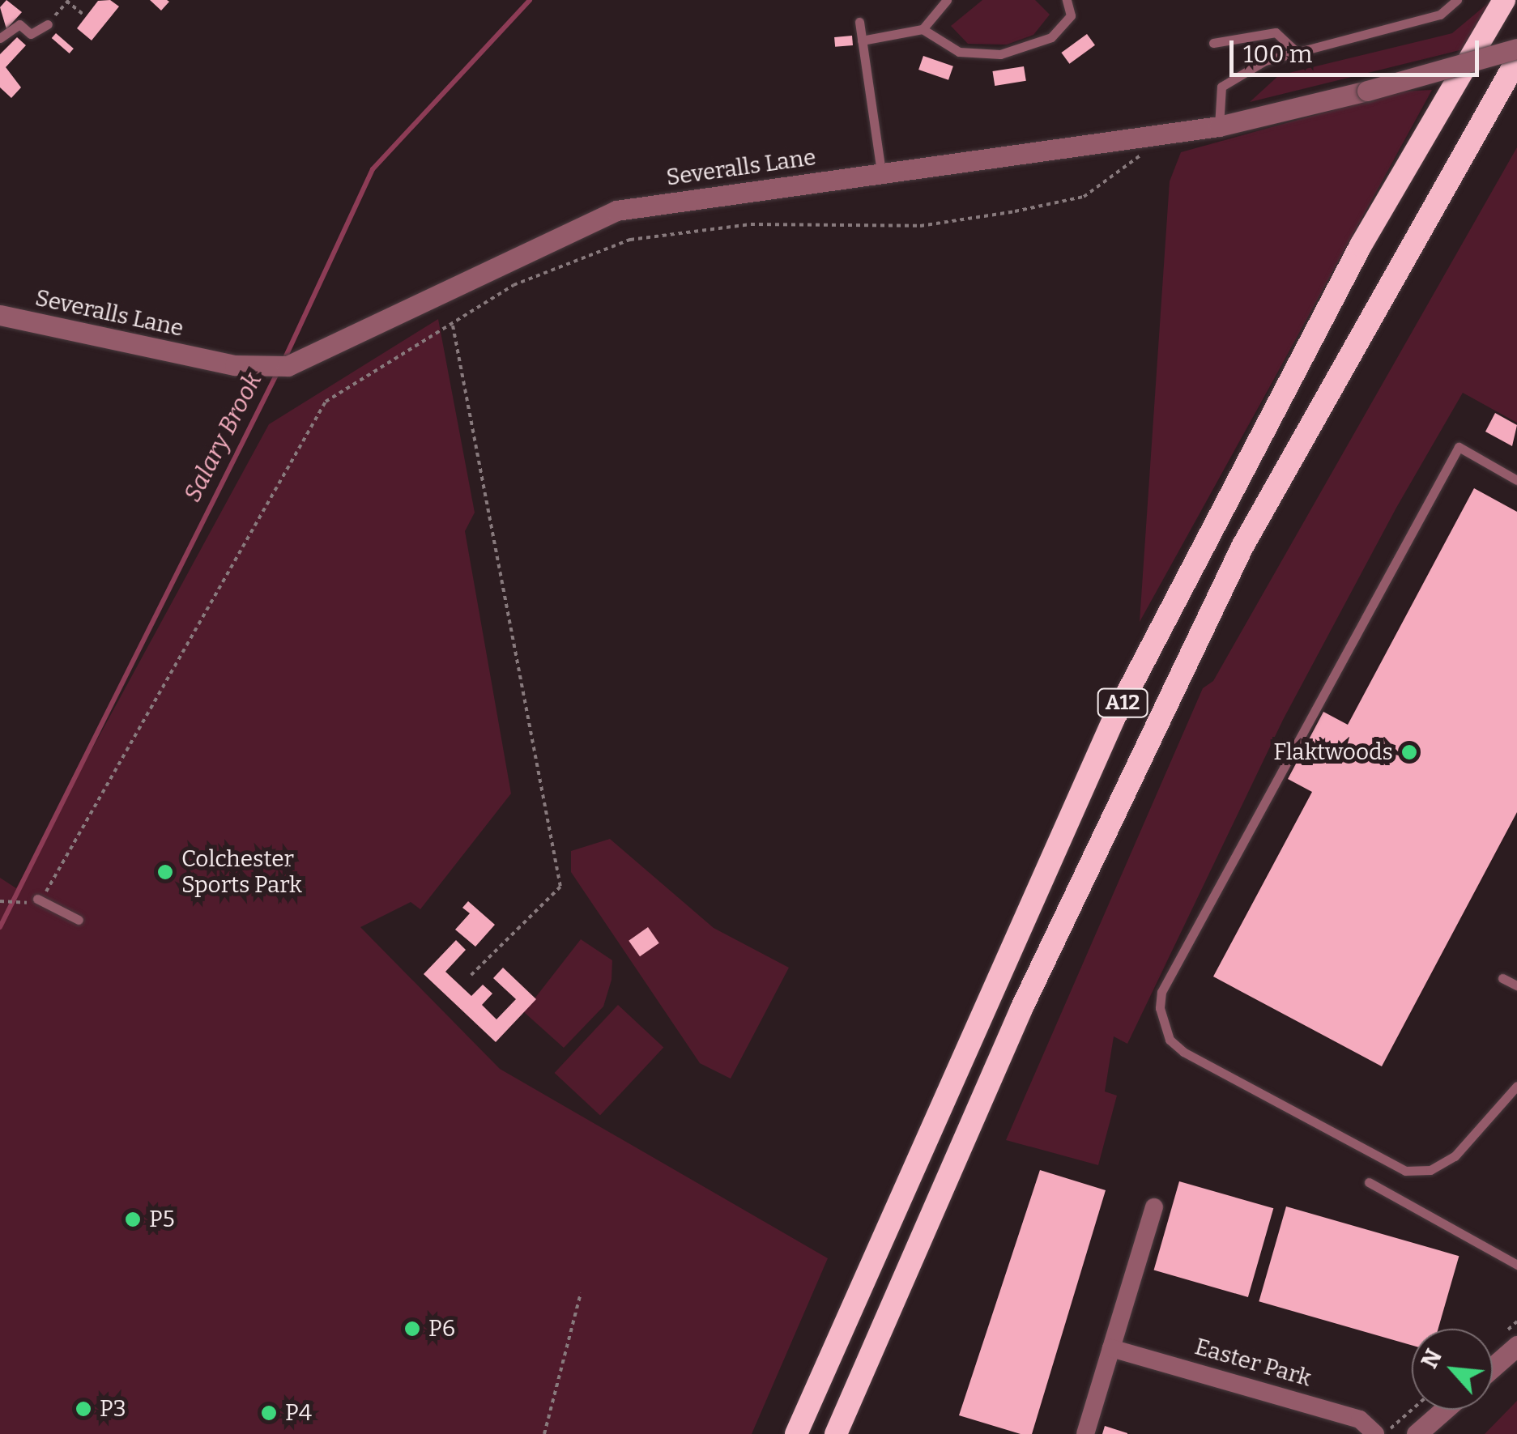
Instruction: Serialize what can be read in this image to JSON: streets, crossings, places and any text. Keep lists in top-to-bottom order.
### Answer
{
  "streets": {
    "highway": ["A12"],
    "street": ["Severalls Lane", "Easter Park"]
  },
  "water": ["Salary Brook"],
  "places": [
    "Flaktwoods",
    "Colchester Sports Park",
    "P5",
    "P6",
    "P3",
    "P4"
  ],
  "scale_bar": "100 m",
  "north": "top left"
}
